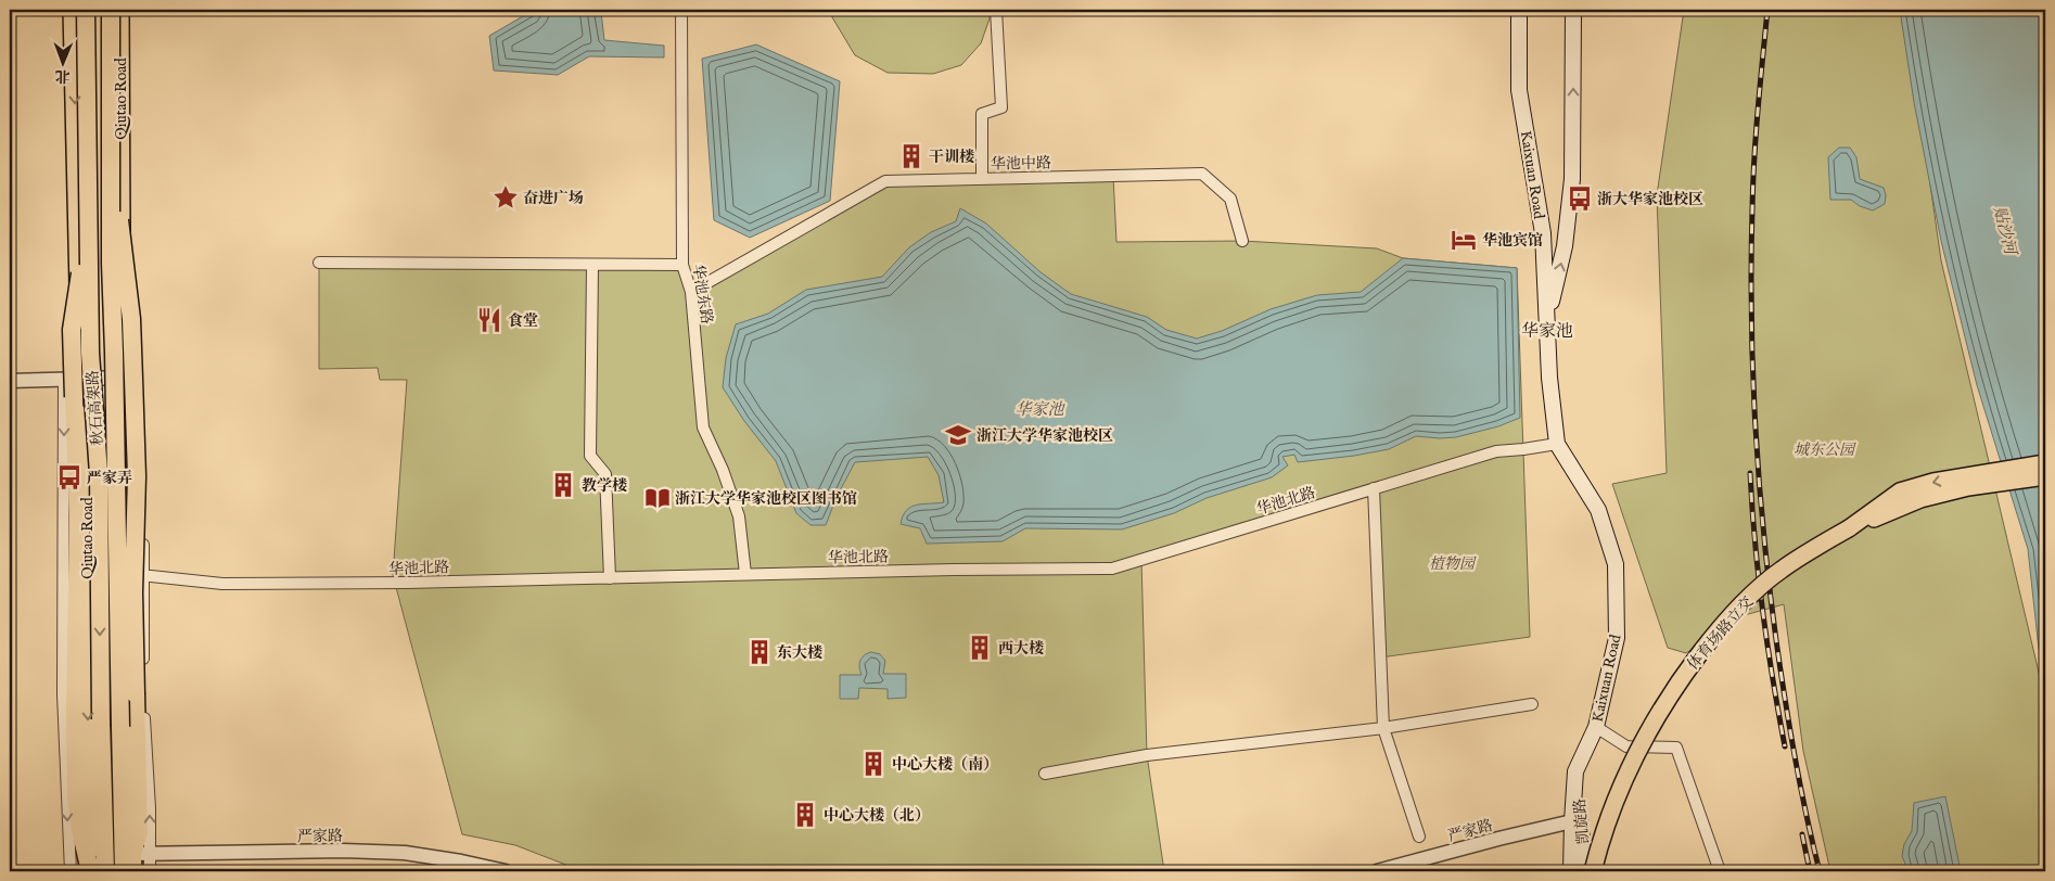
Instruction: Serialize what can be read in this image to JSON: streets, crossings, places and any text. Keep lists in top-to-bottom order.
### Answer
{
  "streets": {
    "highway": ["秋石高架路"],
    "main road": [
      "Qiutao Road",
      "Kaixuan Road",
      "体育场路立交",
      "凯旋路"
    ],
    "street": [
      "华池中路",
      "华池东路",
      "华池北路",
      "严家路"
    ]
  },
  "crossings": [
    ["Qiutao Road", "严家路"],
    ["华池中路", "华池东路"],
    ["Kaixuan Road", "华池北路"],
    ["Kaixuan Road", "凯旋路"],
    ["Kaixuan Road", "严家路"],
    ["华池东路", "华池北路"]
  ],
  "districts": ["华家池"],
  "water": ["贴沙河", "华家池"],
  "parks": ["城东公园", "植物园"],
  "places": {
    "building": [
      "干训楼",
      "教学楼",
      "西大楼",
      "东大楼",
      "中心大楼（南）",
      "中心大楼（北）"
    ],
    "place": ["奋进广场"],
    "bus stop": ["浙大华家池校区", "严家弄"],
    "hotel": ["华池宾馆"],
    "restaurant": ["食堂"],
    "school or university": ["浙江大学华家池校区"],
    "library": ["浙江大学华家池校区图书馆"]
  },
  "north": "bottom"
}
